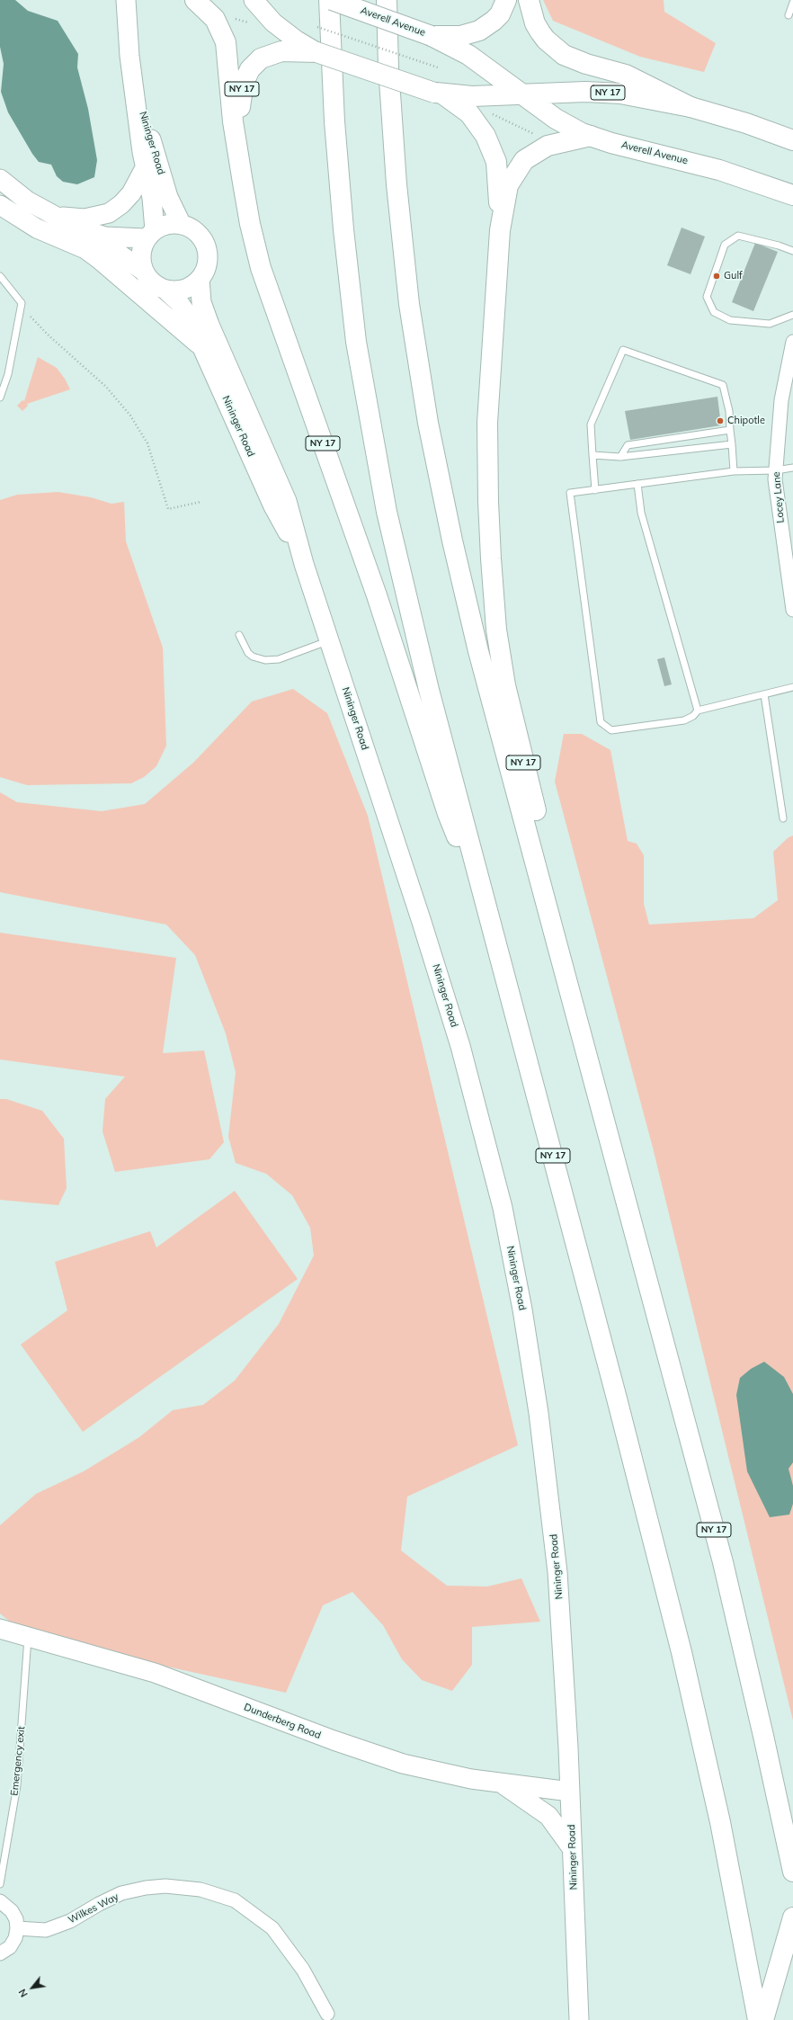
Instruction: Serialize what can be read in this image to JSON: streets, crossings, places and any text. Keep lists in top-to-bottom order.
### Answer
{
  "streets": {
    "main road": ["Averell Avenue", "NY 17"],
    "street": [
      "Nininger Road",
      "Locey Lane",
      "Dunderberg Road",
      "Wilkes Way"
    ],
    "lane": ["Emergency exit"]
  },
  "crossings": [
    ["Averell Avenue", "NY 17"],
    ["Nininger Road", "Dunderberg Road"],
    ["Dunderberg Road", "Emergency exit"]
  ],
  "places": ["Gulf", "Chipotle"],
  "north": "bottom left"
}
